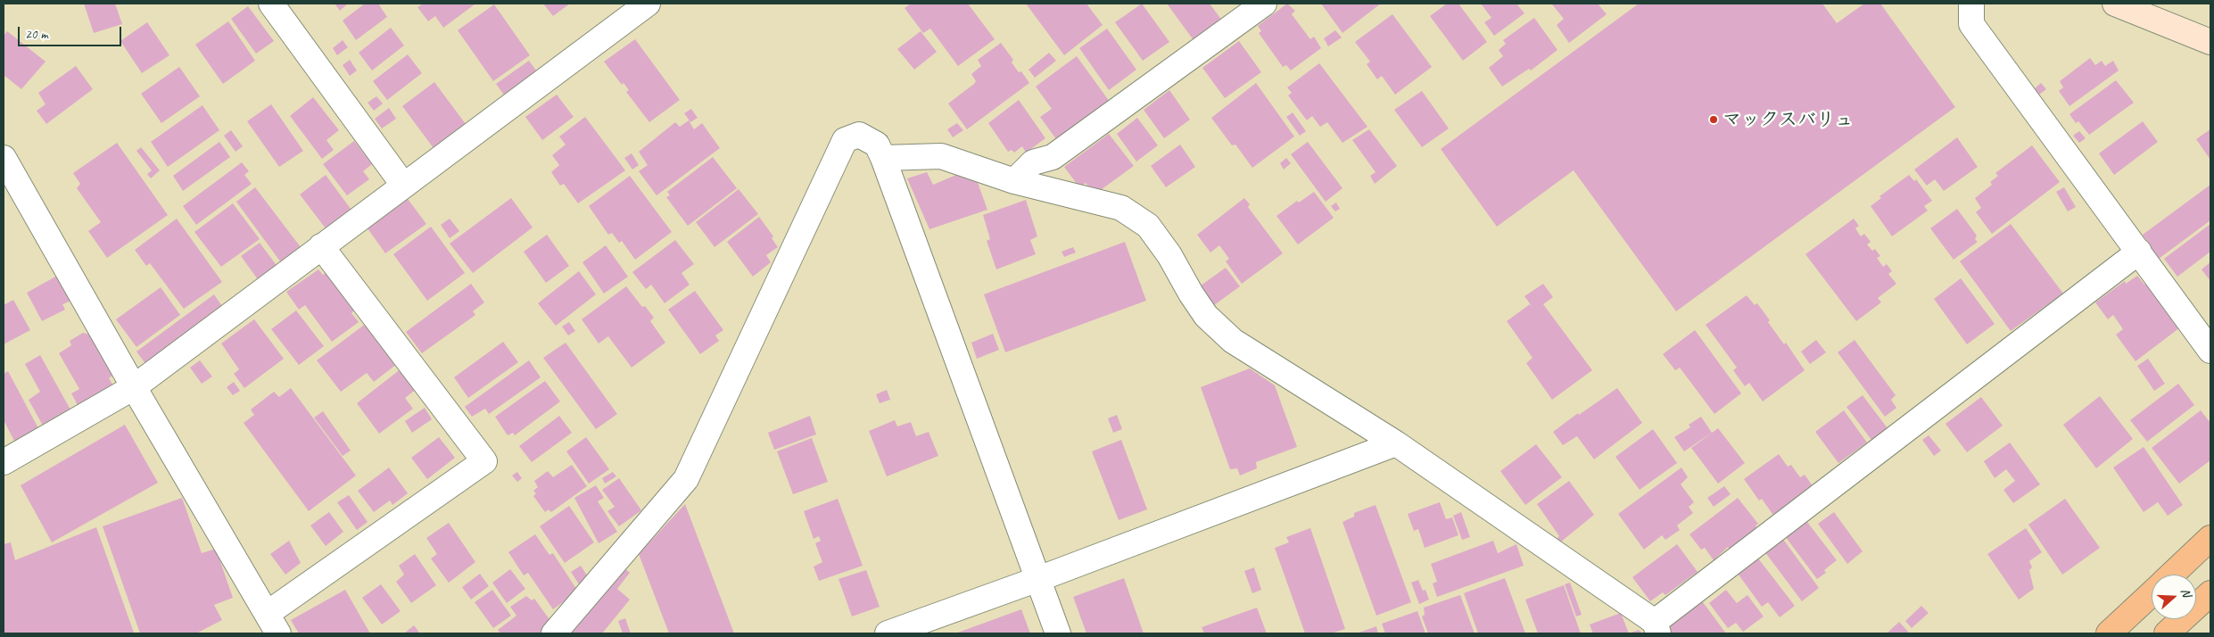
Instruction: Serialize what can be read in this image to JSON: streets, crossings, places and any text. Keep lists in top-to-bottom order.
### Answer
{
  "places": ["マックスバリュ"],
  "scale_bar": "20 m",
  "north": "right"
}
